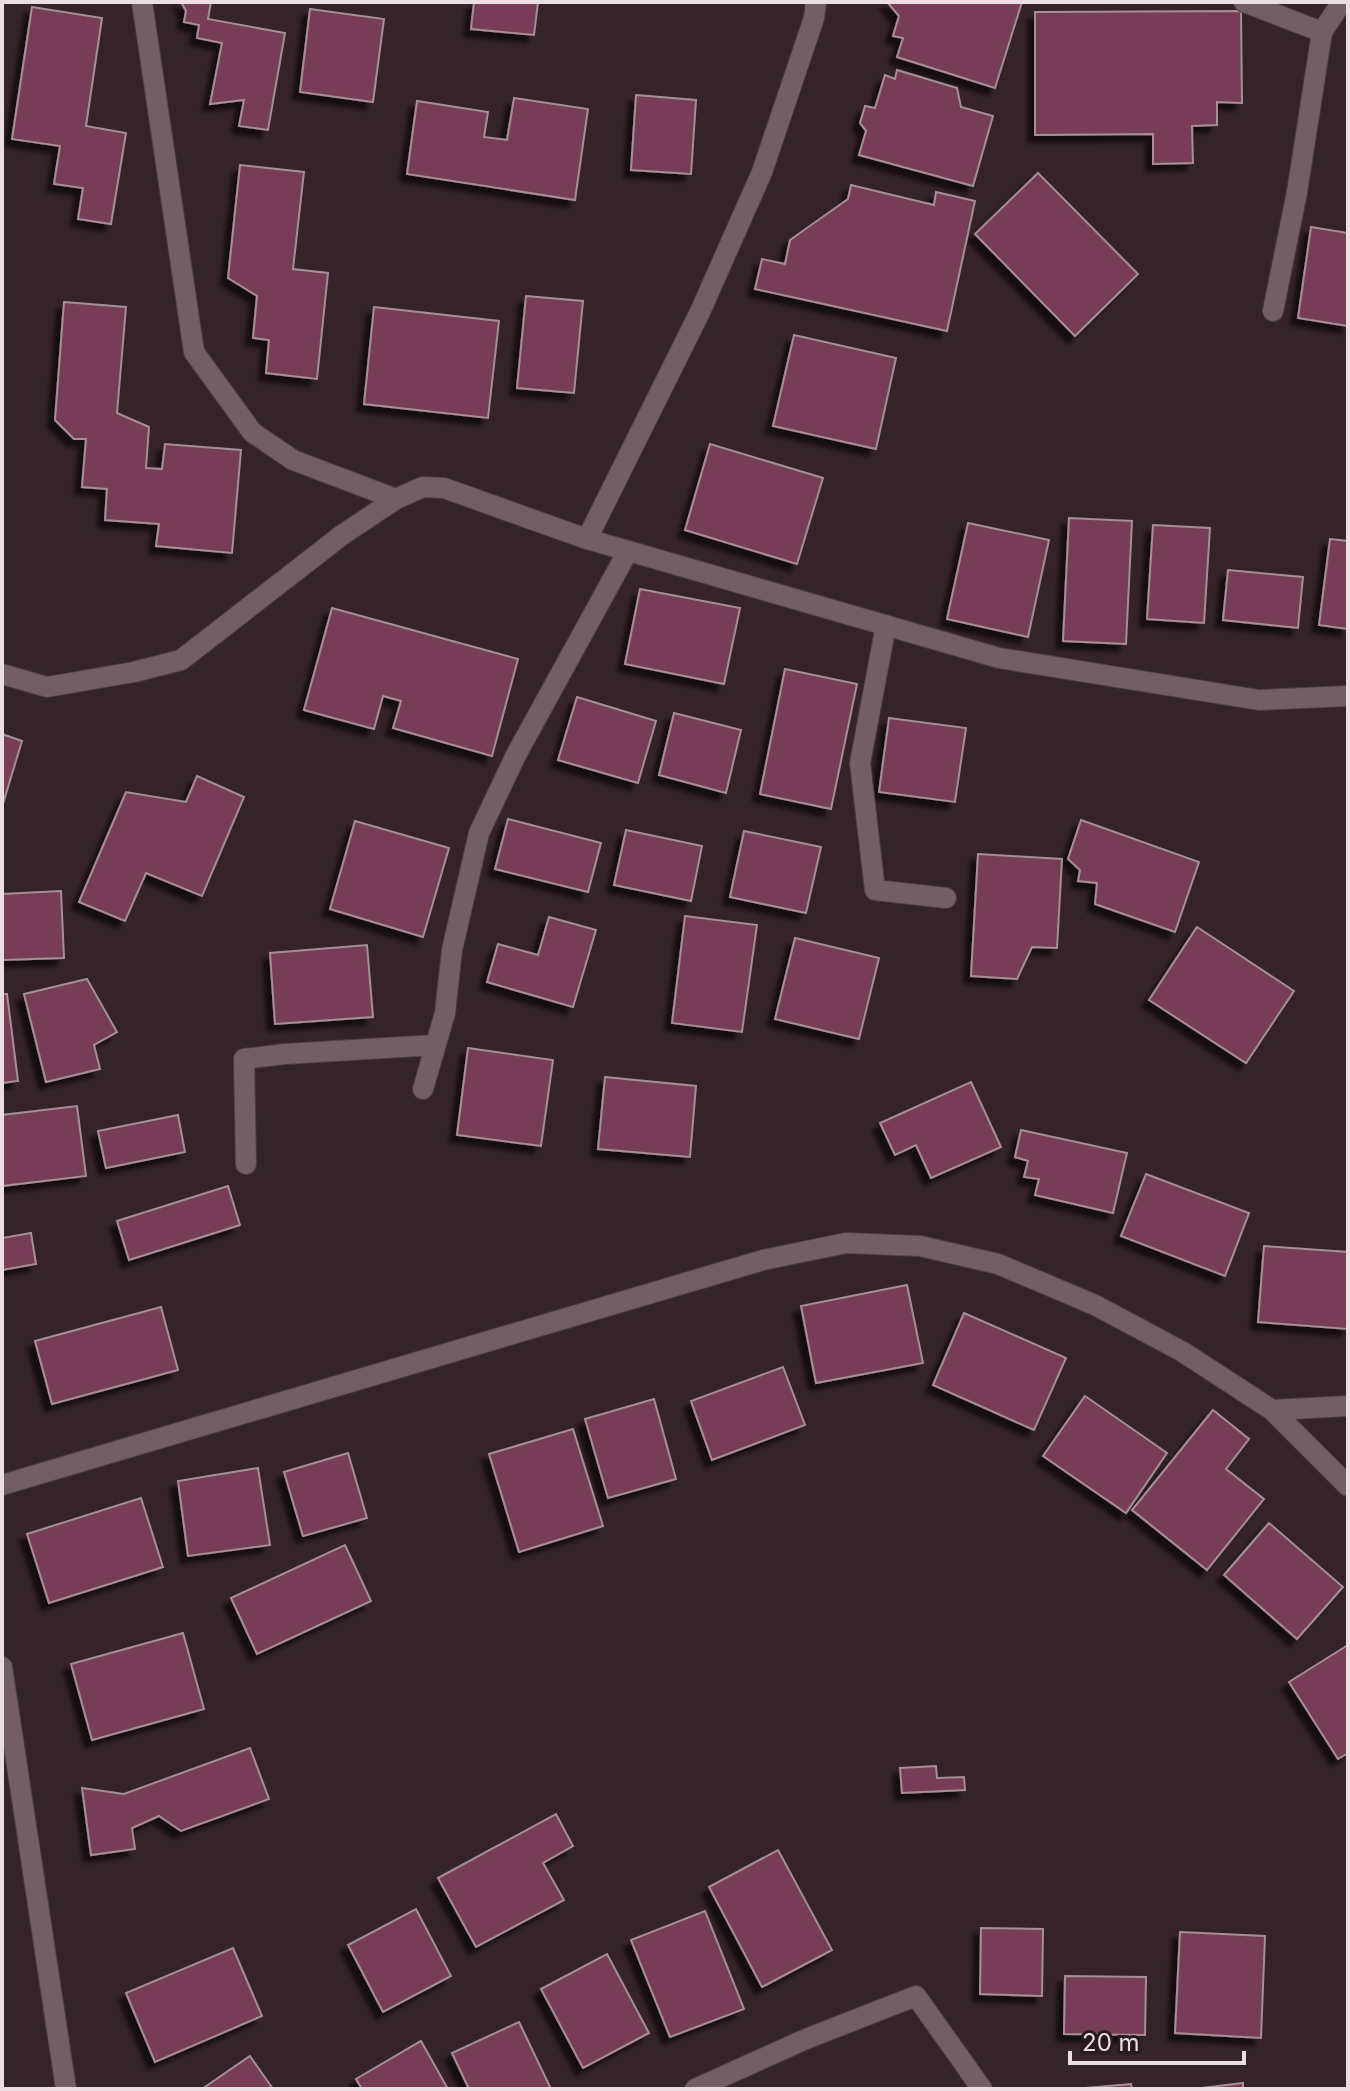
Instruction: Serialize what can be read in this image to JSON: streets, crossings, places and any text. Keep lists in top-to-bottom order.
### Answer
{
  "scale_bar": "20 m"
}
